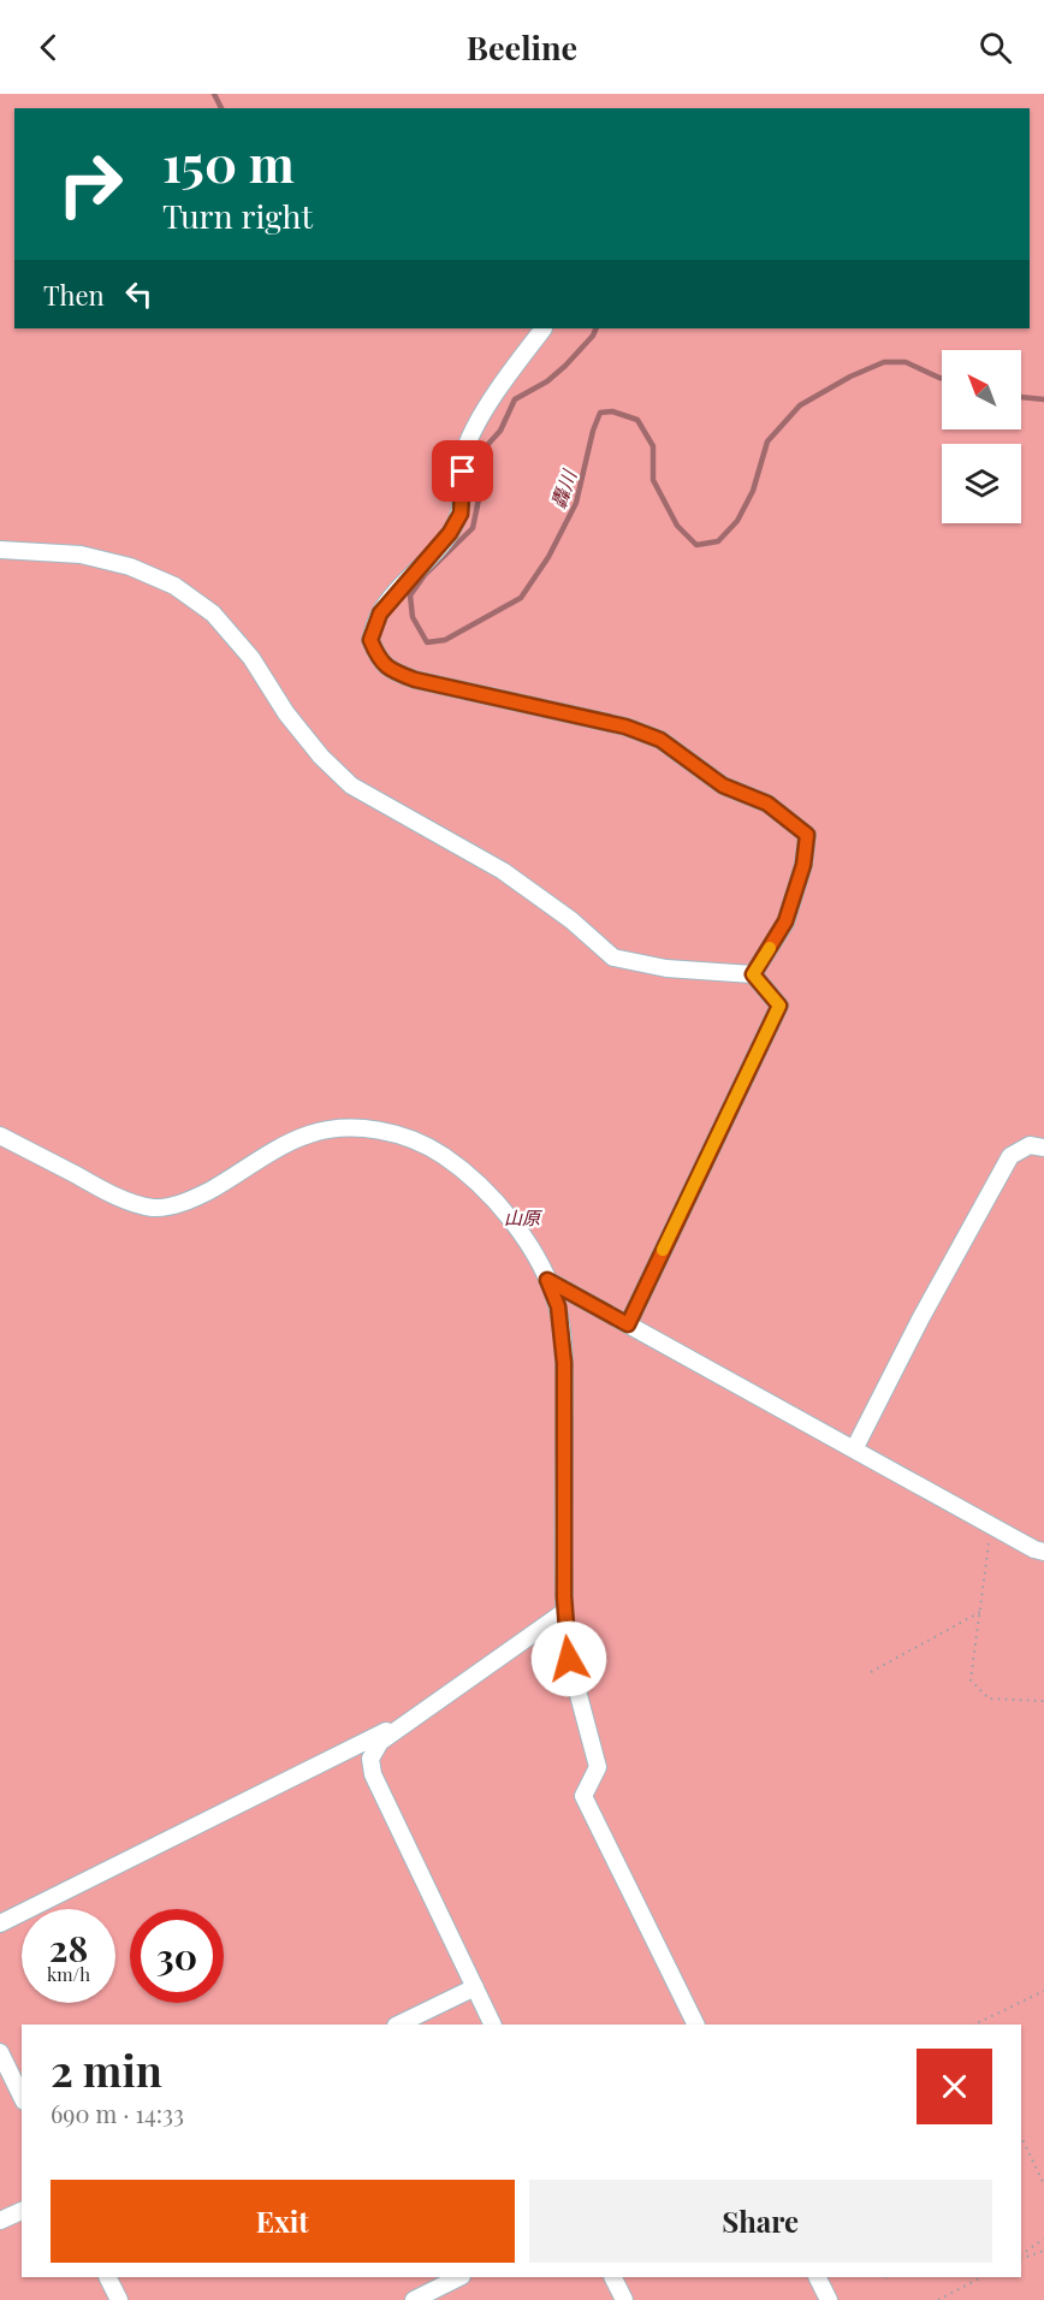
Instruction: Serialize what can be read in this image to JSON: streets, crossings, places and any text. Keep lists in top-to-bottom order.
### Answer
{
  "water": ["轟川"],
  "parks": ["山原"],
  "north": "top left",
  "page": {
    "header": "Beeline",
    "turn": ["150 m", "Turn right"],
    "then": "Then",
    "speed": "28 km/h",
    "limit": "30",
    "heading": ["2 min", "690 m · 14:33"],
    "buttons": ["Exit", "Share"]
  }
}
